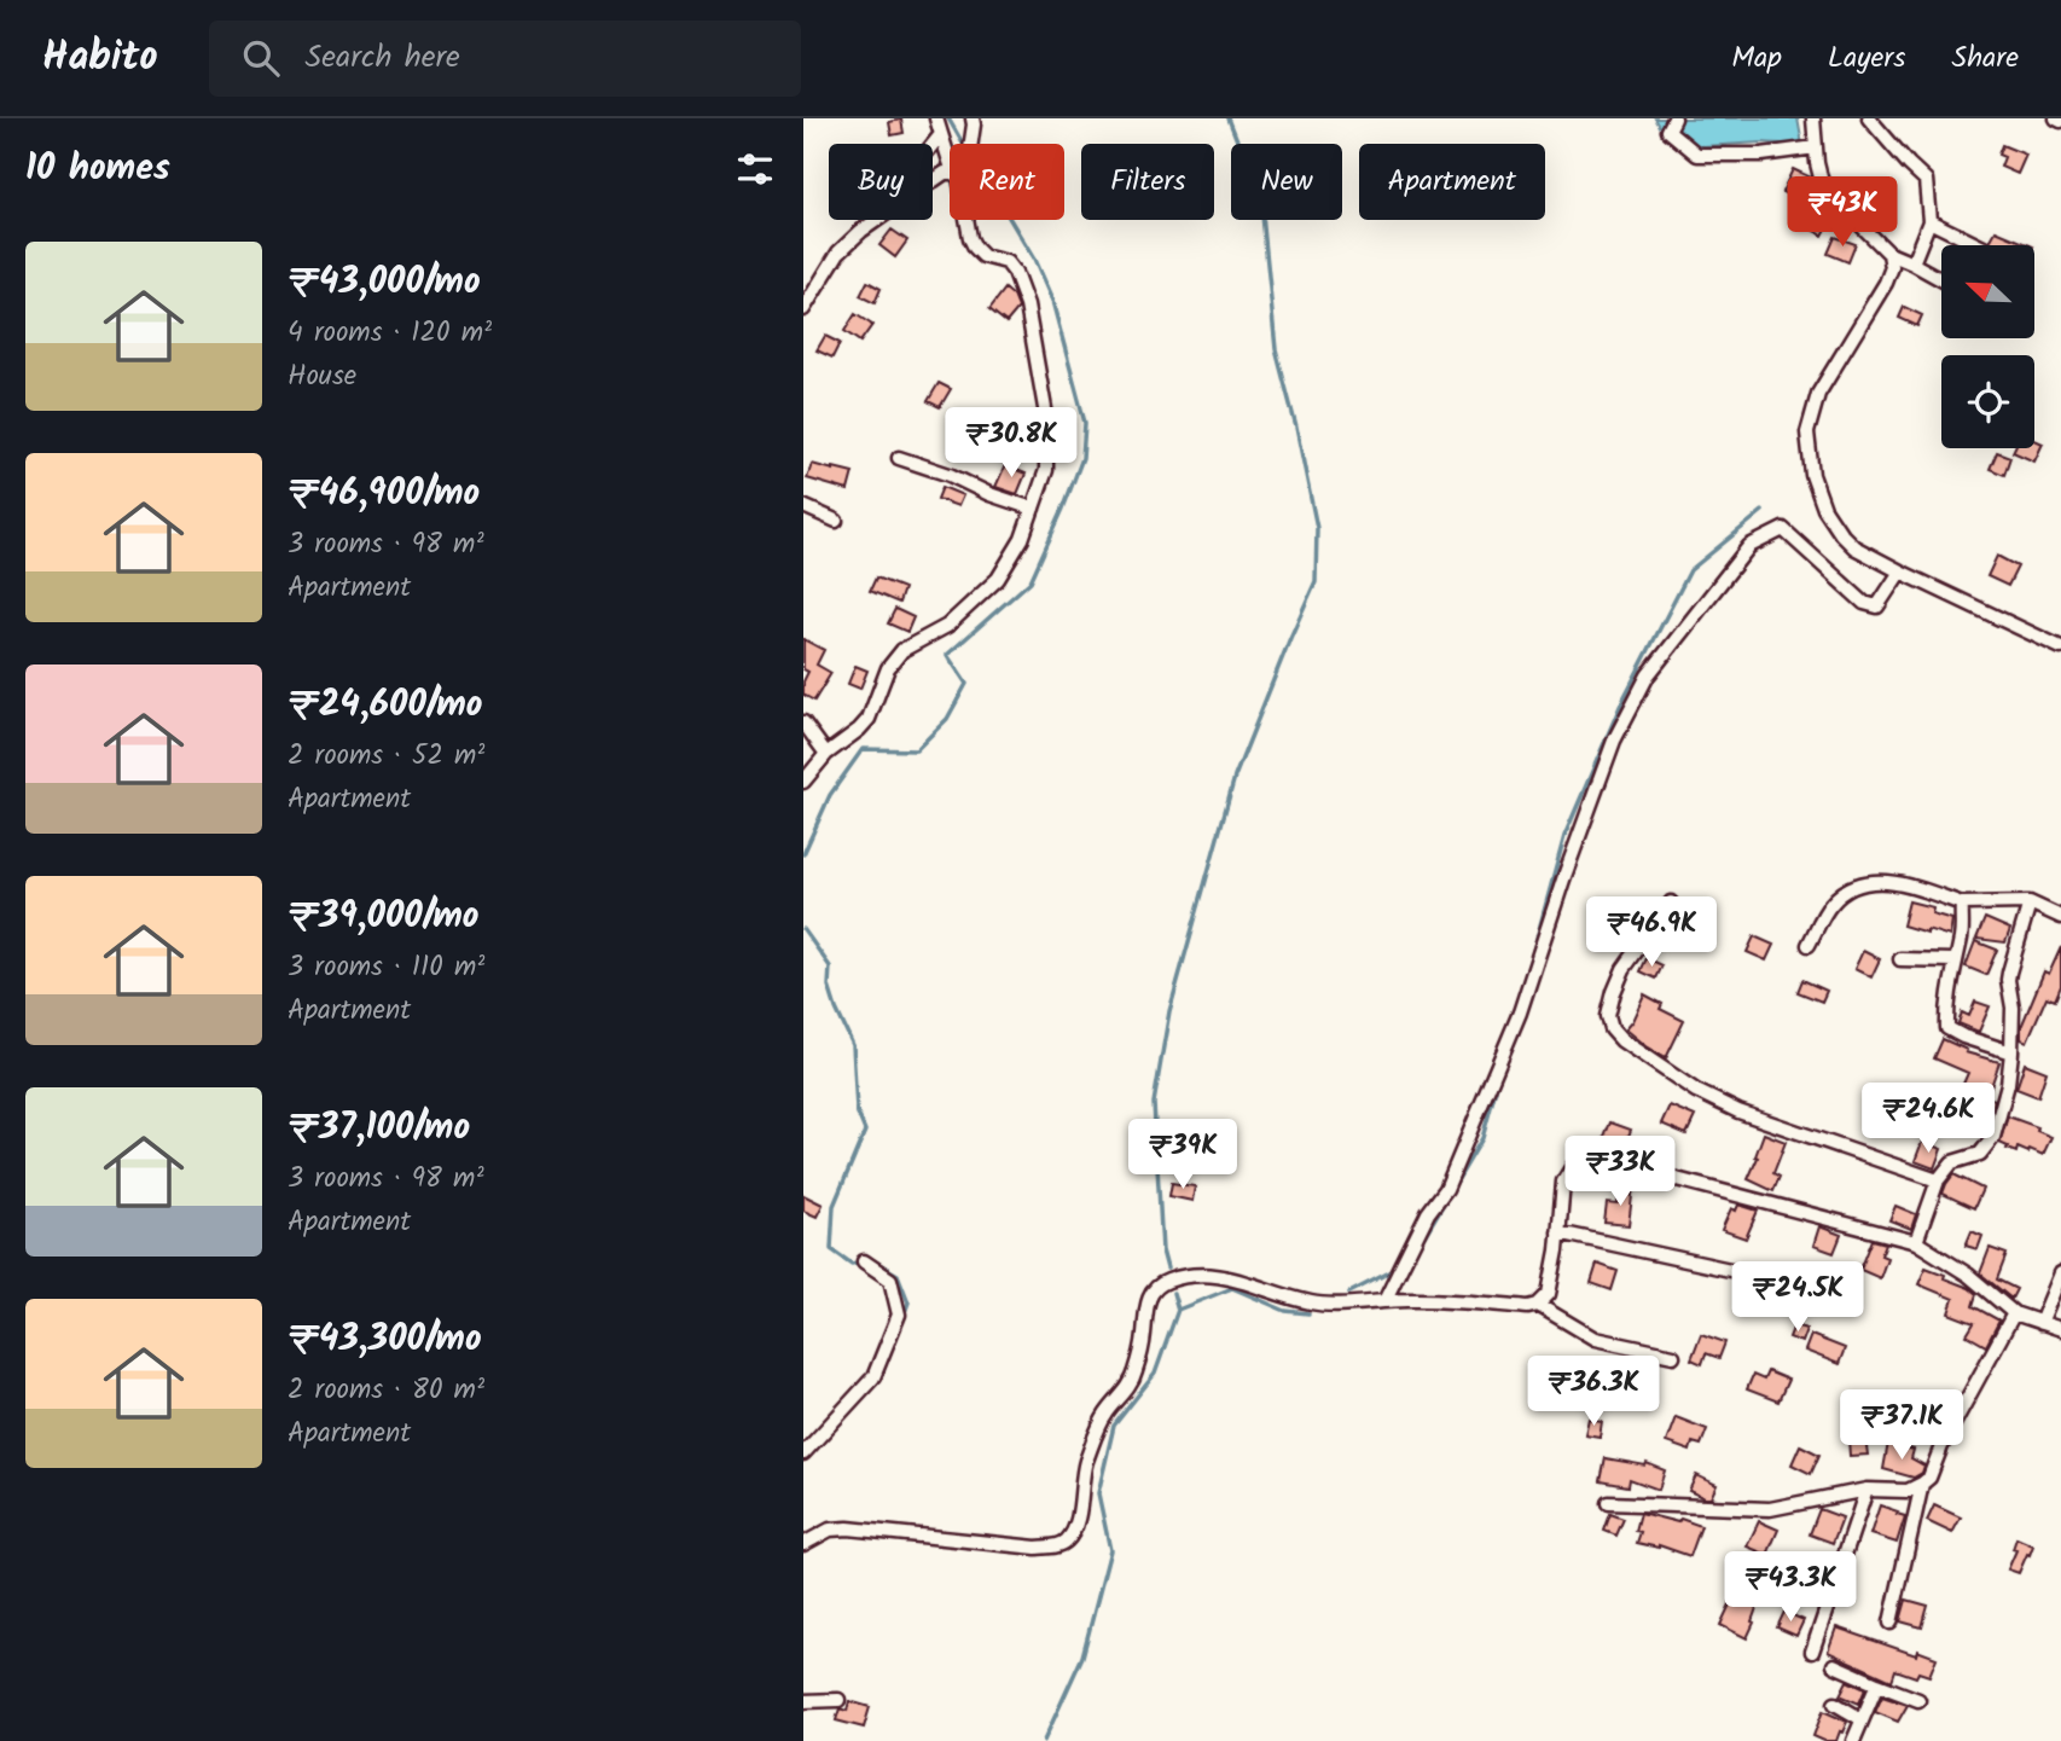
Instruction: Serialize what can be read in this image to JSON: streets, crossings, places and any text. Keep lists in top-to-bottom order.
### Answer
{
  "north": "top left",
  "page": {
    "header": "Habito",
    "search": "Search here",
    "nav": ["Map", "Layers", "Share"],
    "heading": "10 homes",
    "chip": [
      "Buy",
      "Rent",
      "Filters",
      "New",
      "Apartment"
    ],
    "price": [
      "₹43K",
      "₹30.8K",
      "₹46.9K",
      "₹24.6K",
      "₹39K",
      "₹33K",
      "₹24.5K",
      "₹36.3K",
      "₹37.1K",
      "₹43.3K"
    ],
    "list": [
      {
        "name": "₹43,000/mo",
        "note": "4 rooms · 120 m² · House"
      },
      {
        "name": "₹46,900/mo",
        "note": "3 rooms · 98 m² · Apartment"
      },
      {
        "name": "₹24,600/mo",
        "note": "2 rooms · 52 m² · Apartment"
      },
      {
        "name": "₹39,000/mo",
        "note": "3 rooms · 110 m² · Apartment"
      },
      {
        "name": "₹37,100/mo",
        "note": "3 rooms · 98 m² · Apartment"
      },
      {
        "name": "₹43,300/mo",
        "note": "2 rooms · 80 m² · Apartment"
      }
    ]
  }
}
